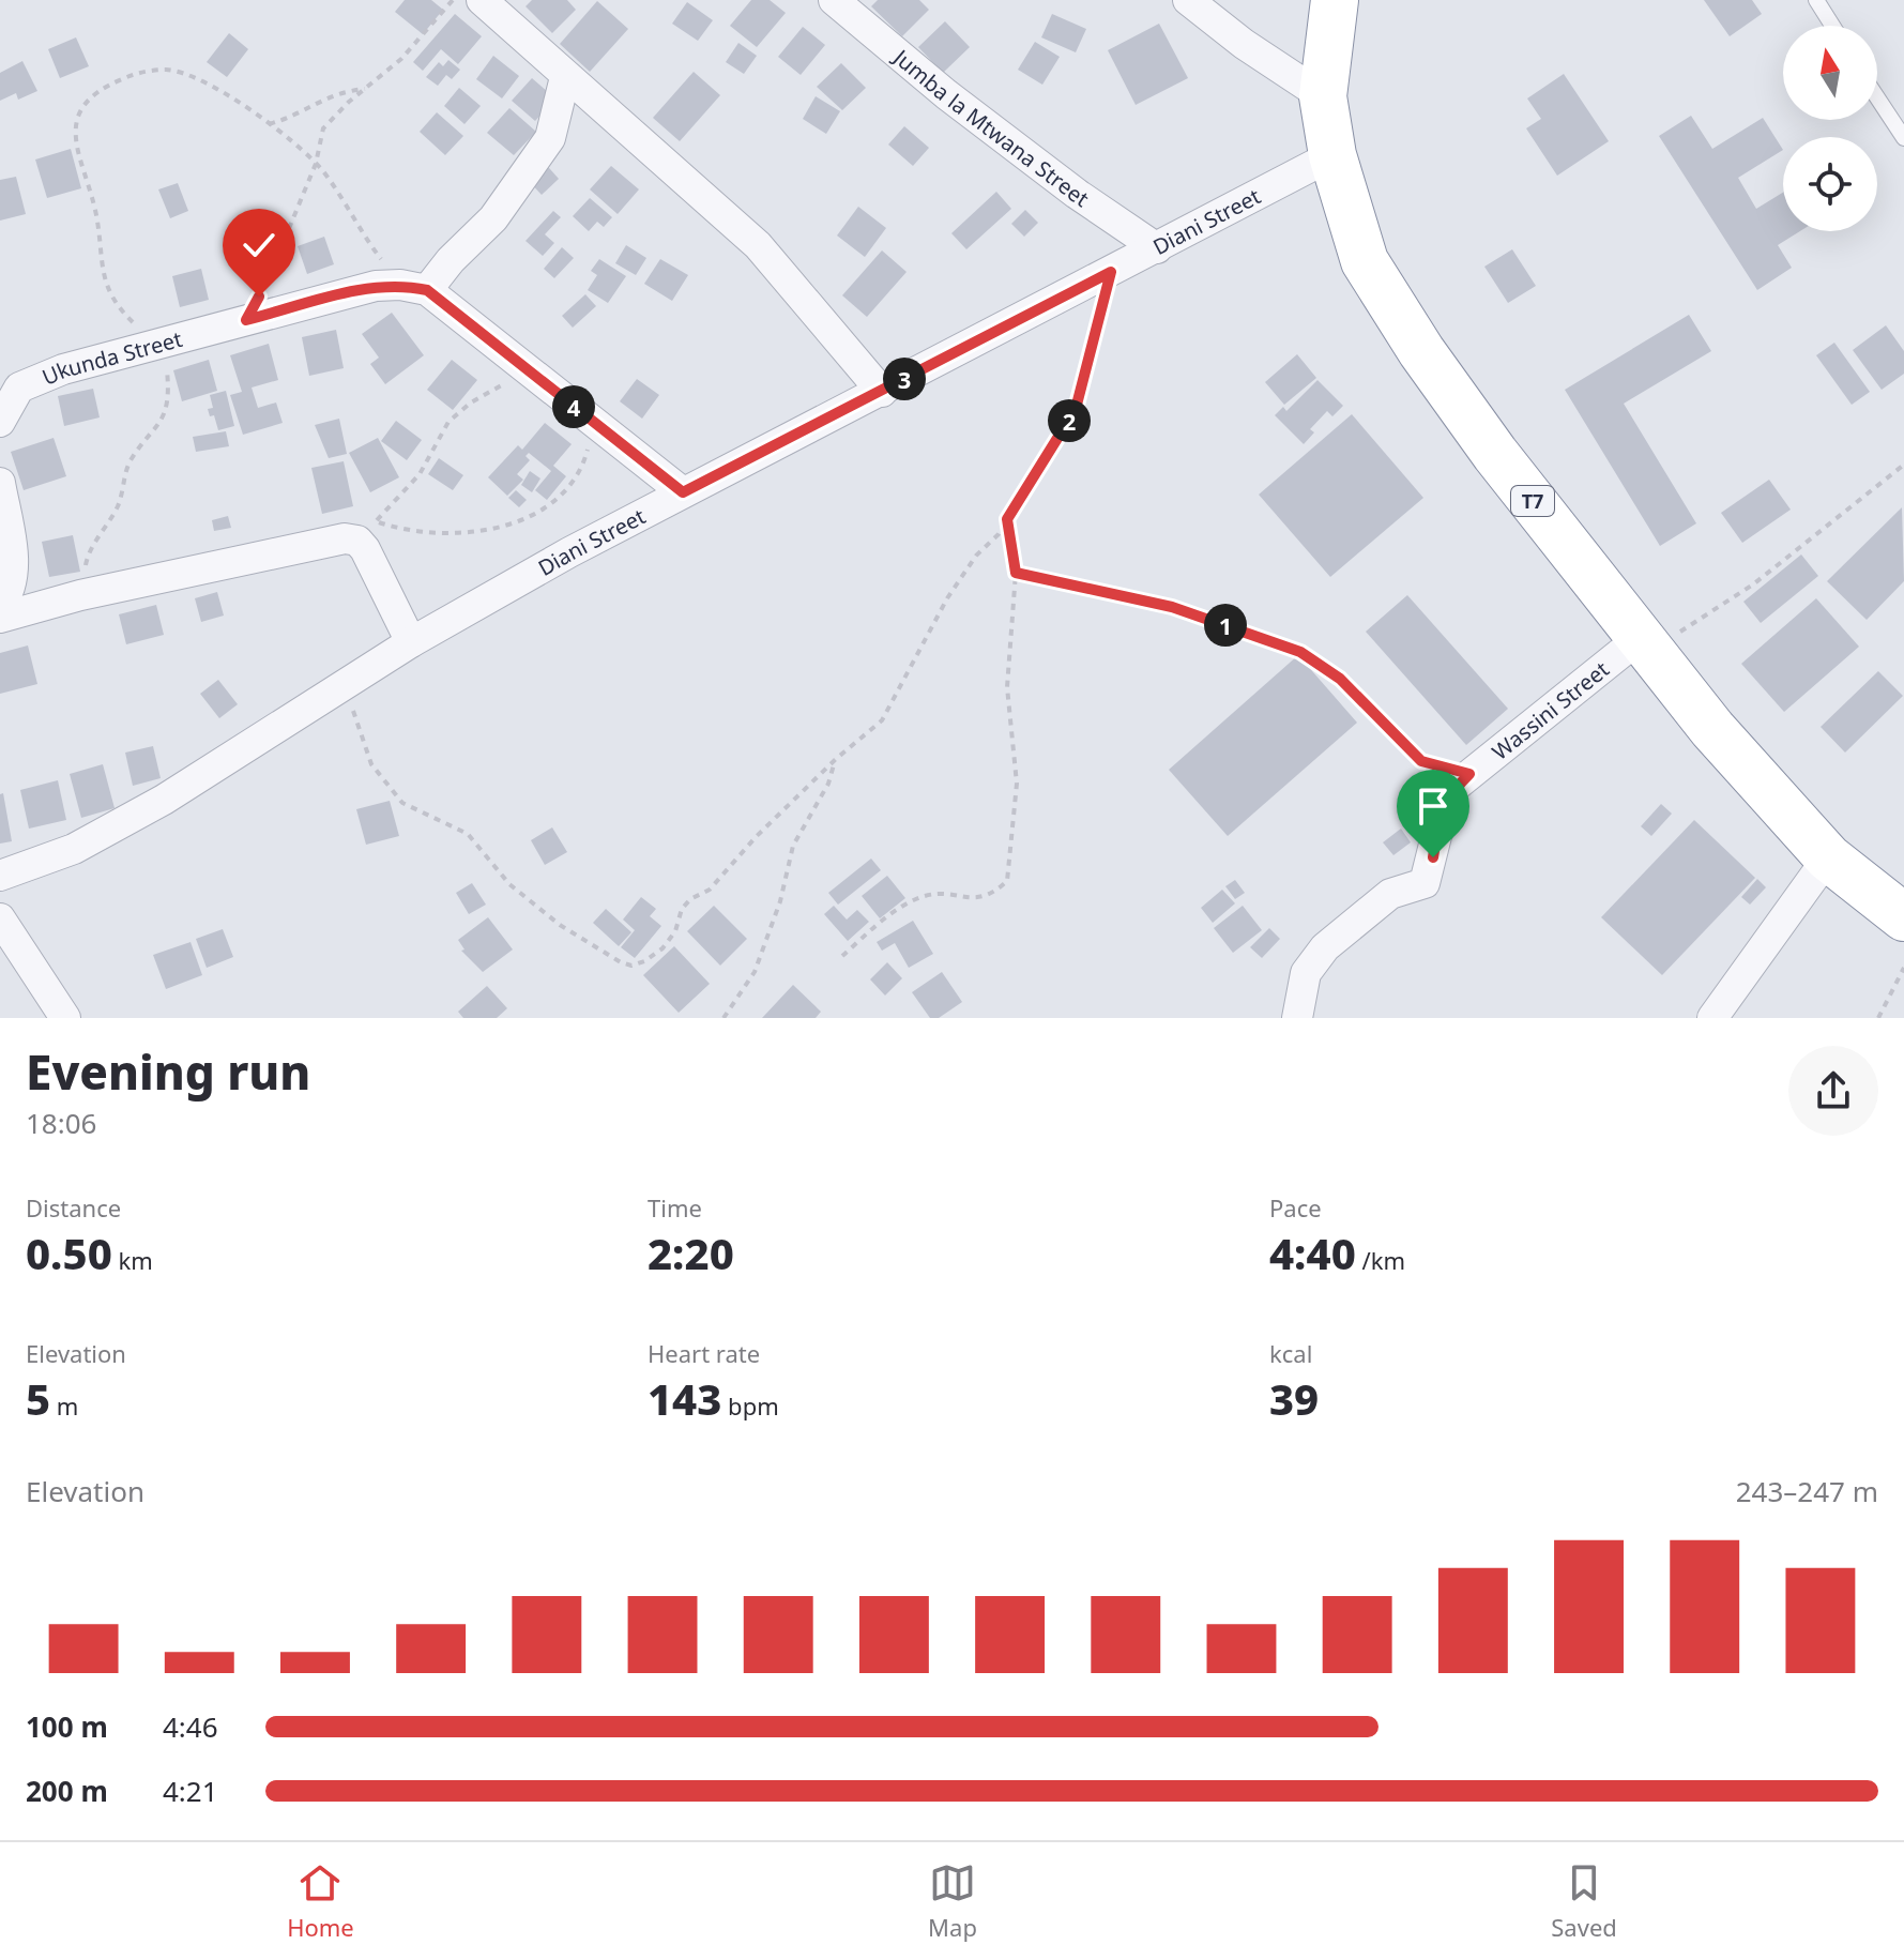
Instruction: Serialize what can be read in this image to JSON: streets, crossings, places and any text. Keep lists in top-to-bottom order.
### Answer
{
  "streets": {
    "highway": ["T7"],
    "street": [
      "Jumba la Mtwana Street",
      "Diani Street",
      "Ukunda Street",
      "Wassini Street"
    ]
  },
  "crossings": [
    ["Jumba la Mtwana Street", "Diani Street"],
    ["Diani Street", "T7"],
    ["T7", "Wassini Street"]
  ],
  "north": "top",
  "page": {
    "pins": [
      "3",
      "4",
      "2",
      "1"
    ],
    "heading": ["Evening run", "18:06"],
    "stats": [
      ["Distance", "0.50 km"],
      ["Time", "2:20"],
      ["Pace", "4:40 /km"],
      ["Elevation", "5 m"],
      ["Heart rate", "143 bpm"],
      ["kcal", "39"]
    ],
    "chart": ["Elevation", "243–247 m"],
    "list": [
      {
        "name": "100 m",
        "note": "4:46"
      },
      {
        "name": "200 m",
        "note": "4:21"
      }
    ],
    "tabs": ["Home", "Map", "Saved"]
  }
}
